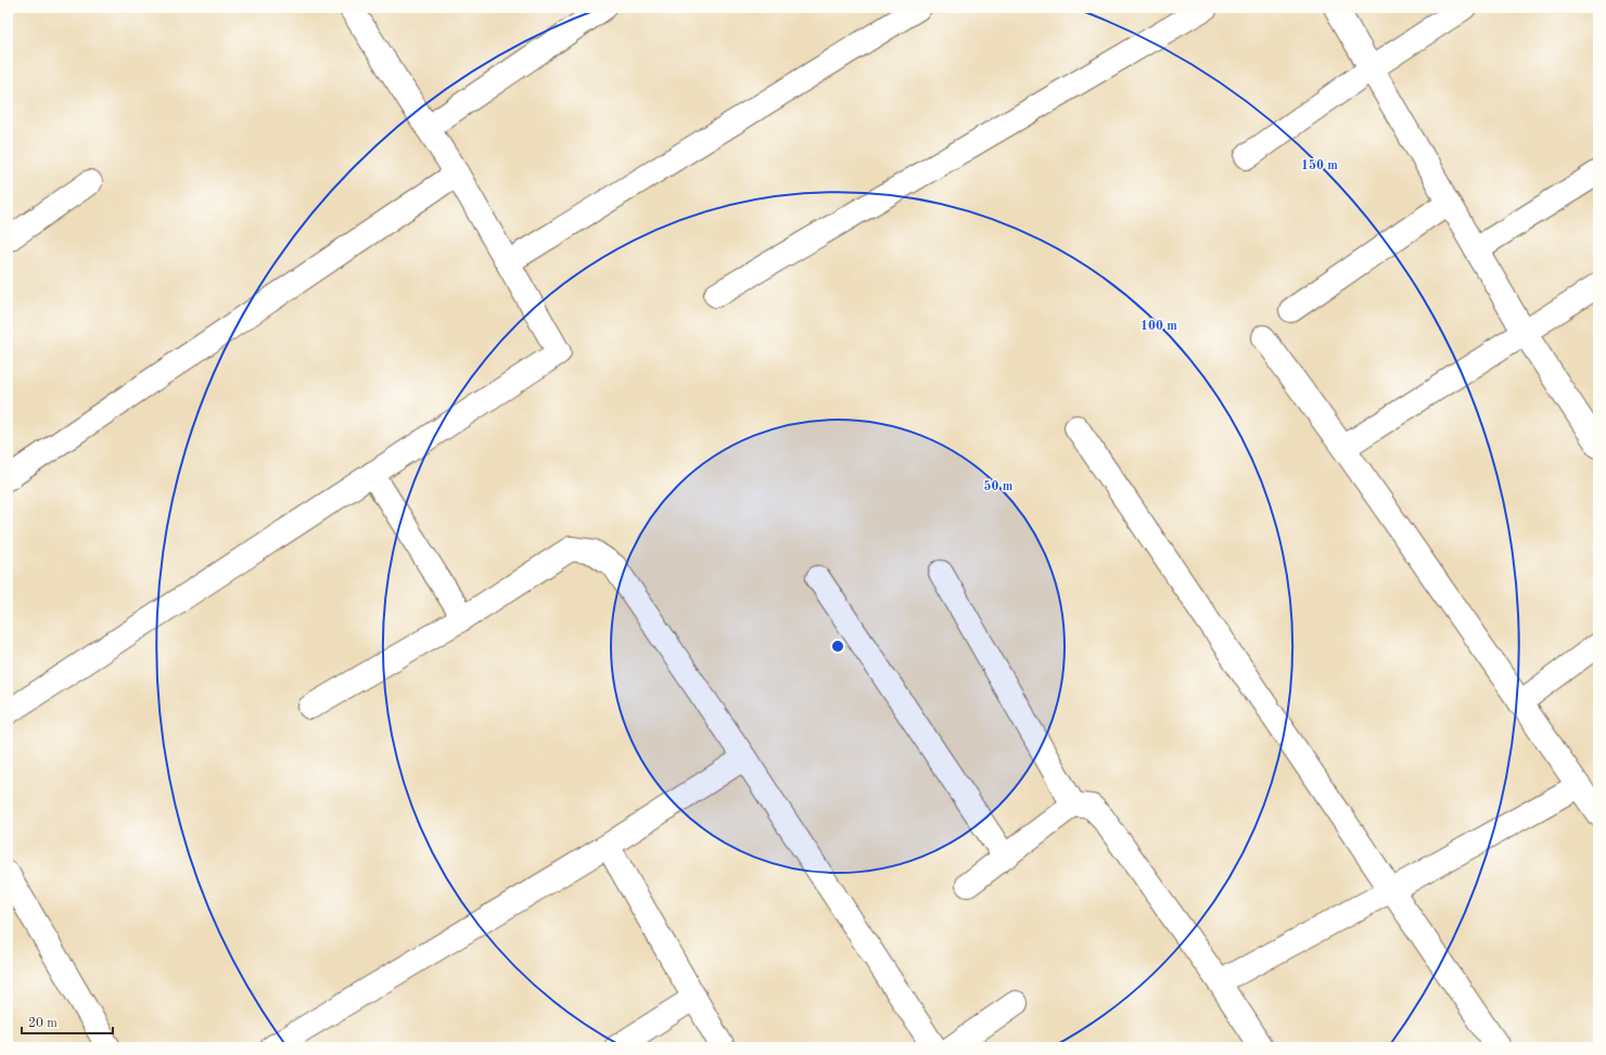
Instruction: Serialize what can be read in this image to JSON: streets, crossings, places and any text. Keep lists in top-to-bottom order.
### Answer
{
  "scale_bar": "20 m",
  "rings": ["150 m", "100 m", "50 m"]
}
